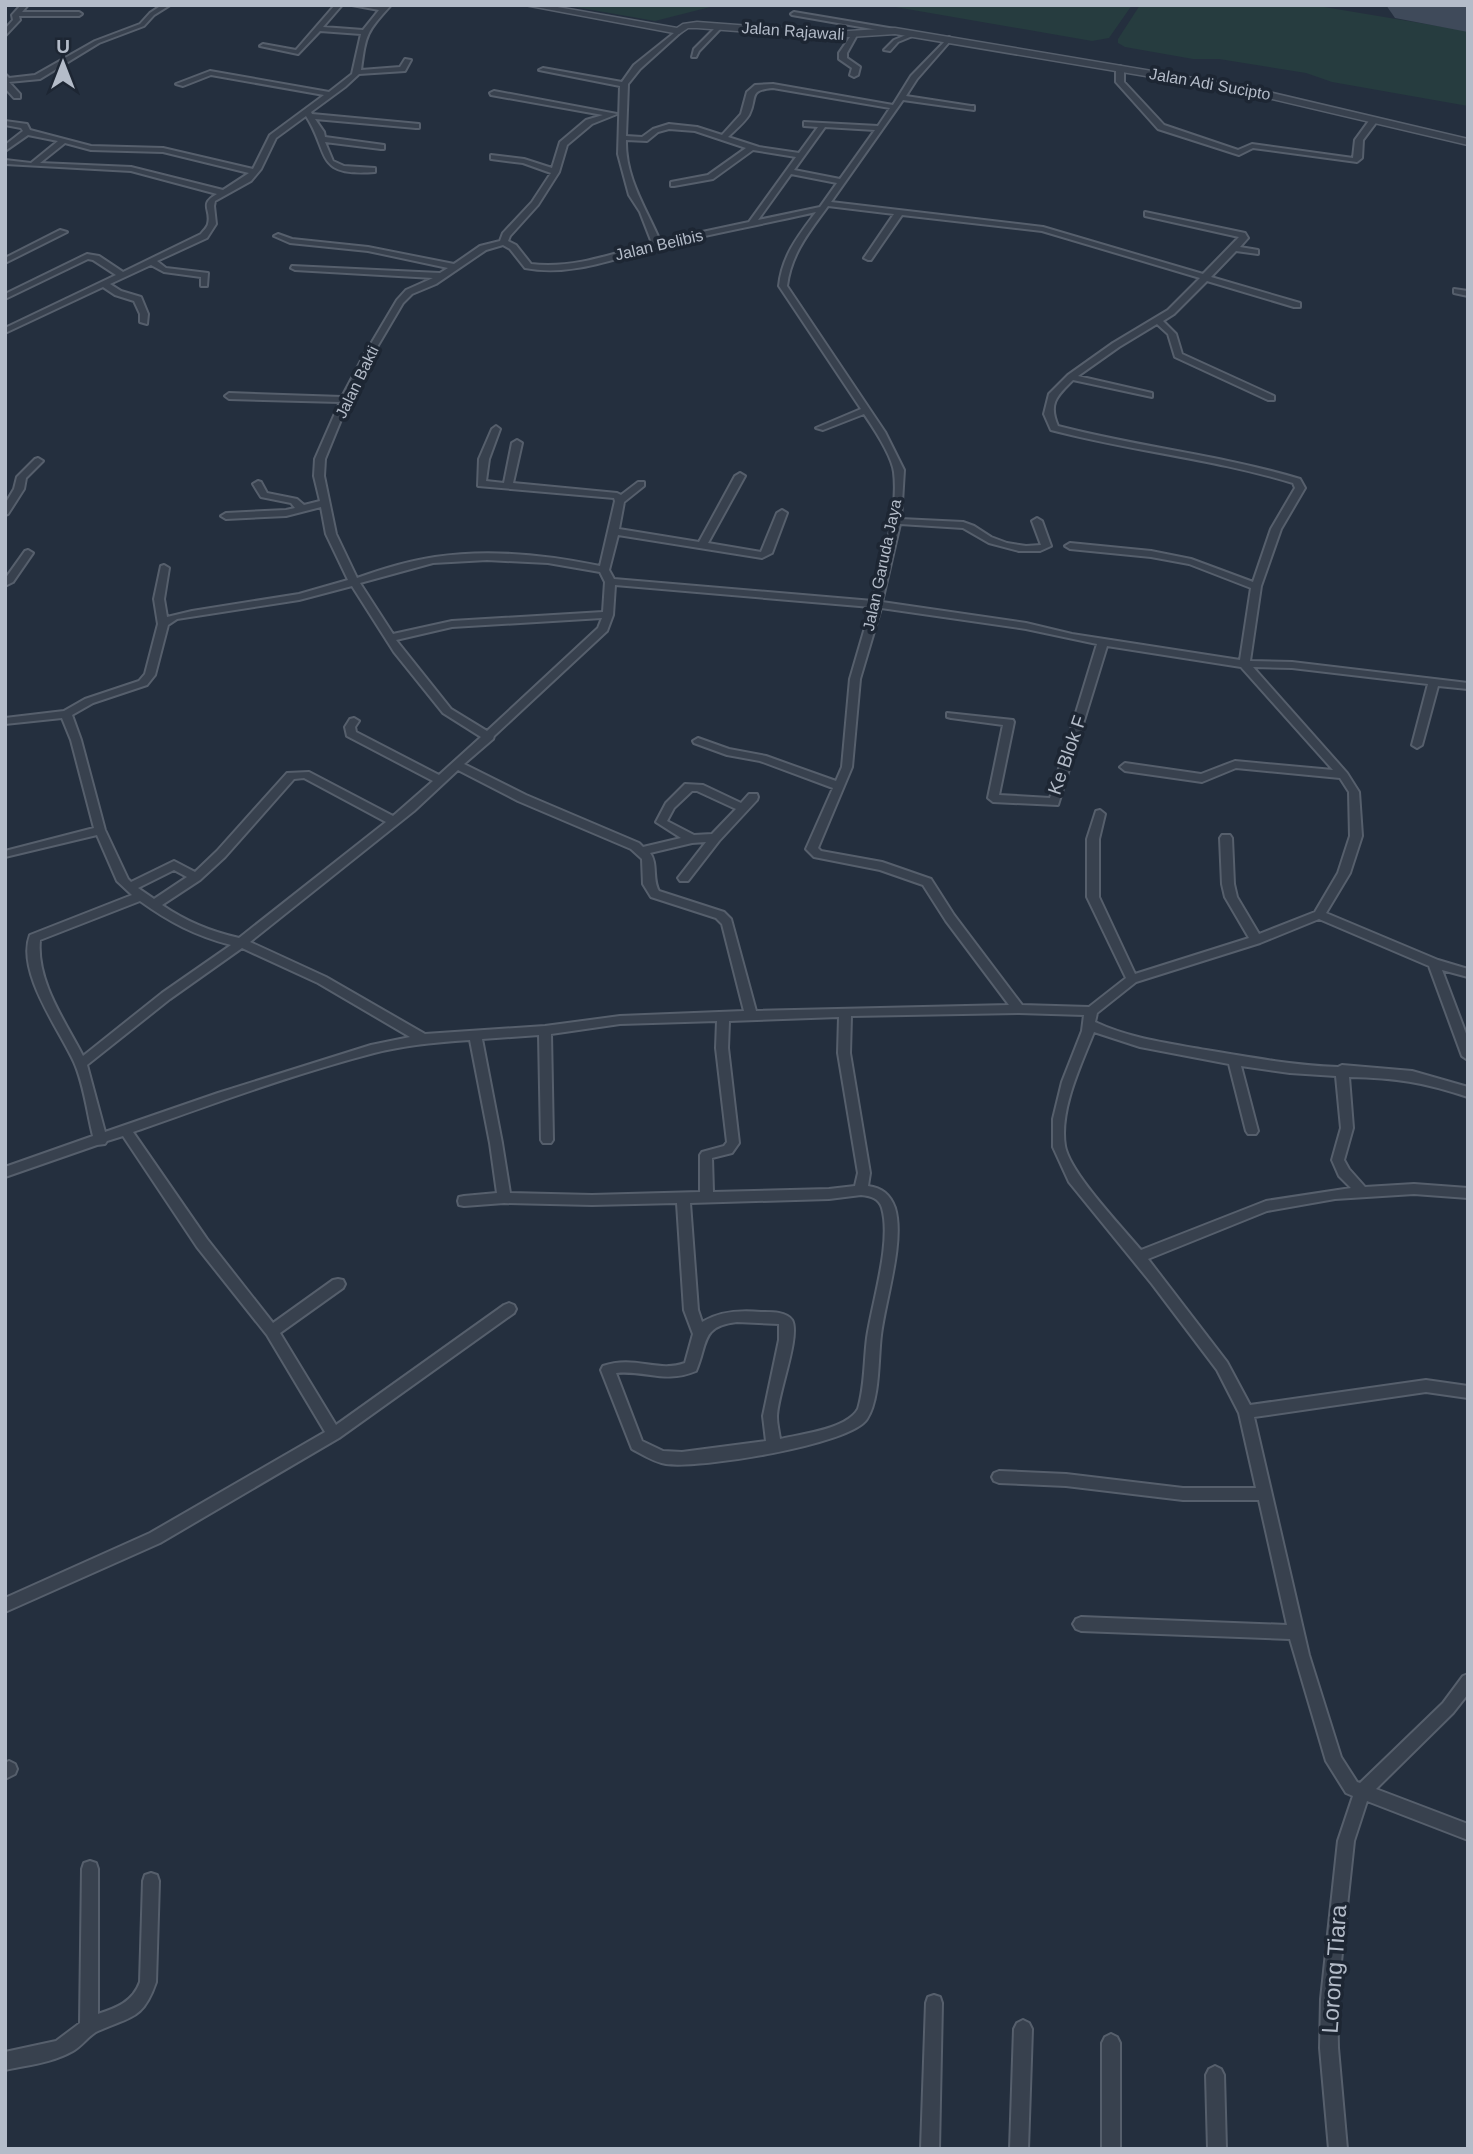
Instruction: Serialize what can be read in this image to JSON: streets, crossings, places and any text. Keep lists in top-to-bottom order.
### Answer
{
  "streets": {
    "street": [
      "Jalan Rajawali",
      "Jalan Adi Sucipto",
      "Jalan Belibis",
      "Jalan Bakti",
      "Jalan Garuda Jaya",
      "Ke Blok F",
      "Lorong Tiara"
    ]
  },
  "crossings": [
    ["Jalan Rajawali", "Jalan Adi Sucipto"],
    ["Jalan Rajawali", "Jalan Garuda Jaya"],
    ["Jalan Adi Sucipto", "Jalan Garuda Jaya"],
    ["Jalan Belibis", "Jalan Bakti"],
    ["Jalan Belibis", "Jalan Garuda Jaya"]
  ],
  "north": "top"
}
